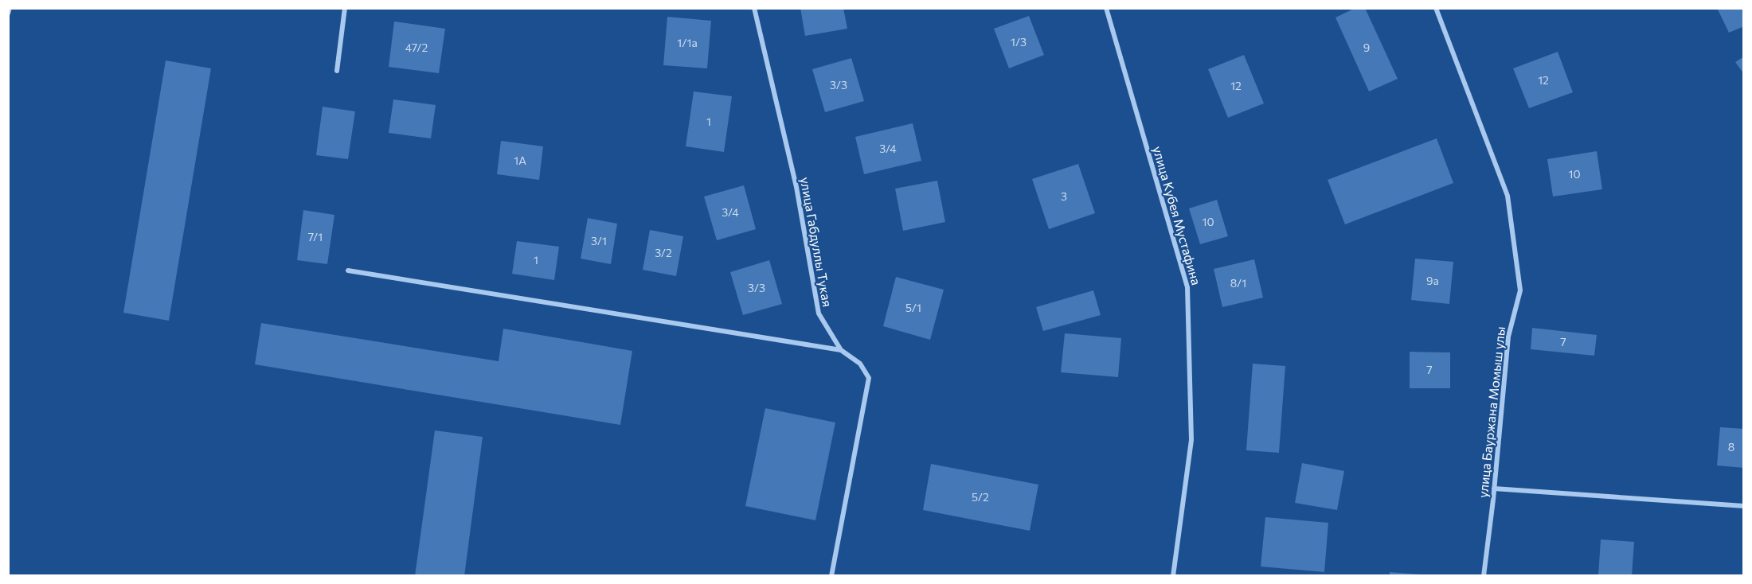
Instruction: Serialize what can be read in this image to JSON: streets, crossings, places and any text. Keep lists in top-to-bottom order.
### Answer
{
  "streets": {
    "street": ["улица Кубея Мустафина", "улица Габдуллы Тукая", "улица Бауржана Момыш улы"]
  },
  "house_numbers": [
    "1/3",
    "1/1а",
    "47/2",
    "9",
    "12",
    "3/3",
    "12",
    "1",
    "3/4",
    "1А",
    "10",
    "3",
    "3/4",
    "10",
    "7/1",
    "3/1",
    "3/2",
    "1",
    "9а",
    "8/1",
    "3/3",
    "5/1",
    "7",
    "7",
    "8",
    "5/2"
  ]
}
